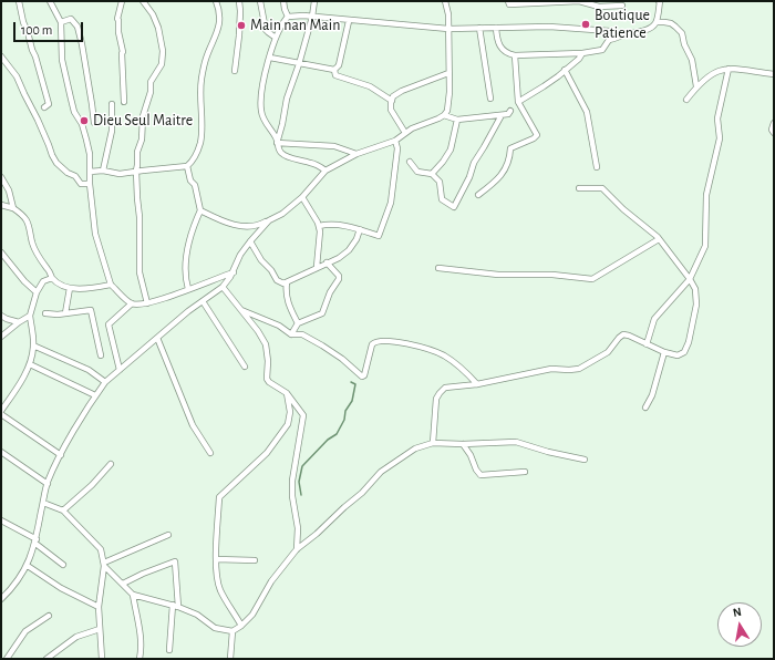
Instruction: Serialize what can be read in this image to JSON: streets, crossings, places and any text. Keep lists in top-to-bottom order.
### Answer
{
  "places": ["Boutique Patience", "Main nan Main", "Dieu Seul Maitre"],
  "scale_bar": "100 m",
  "north": "top"
}
